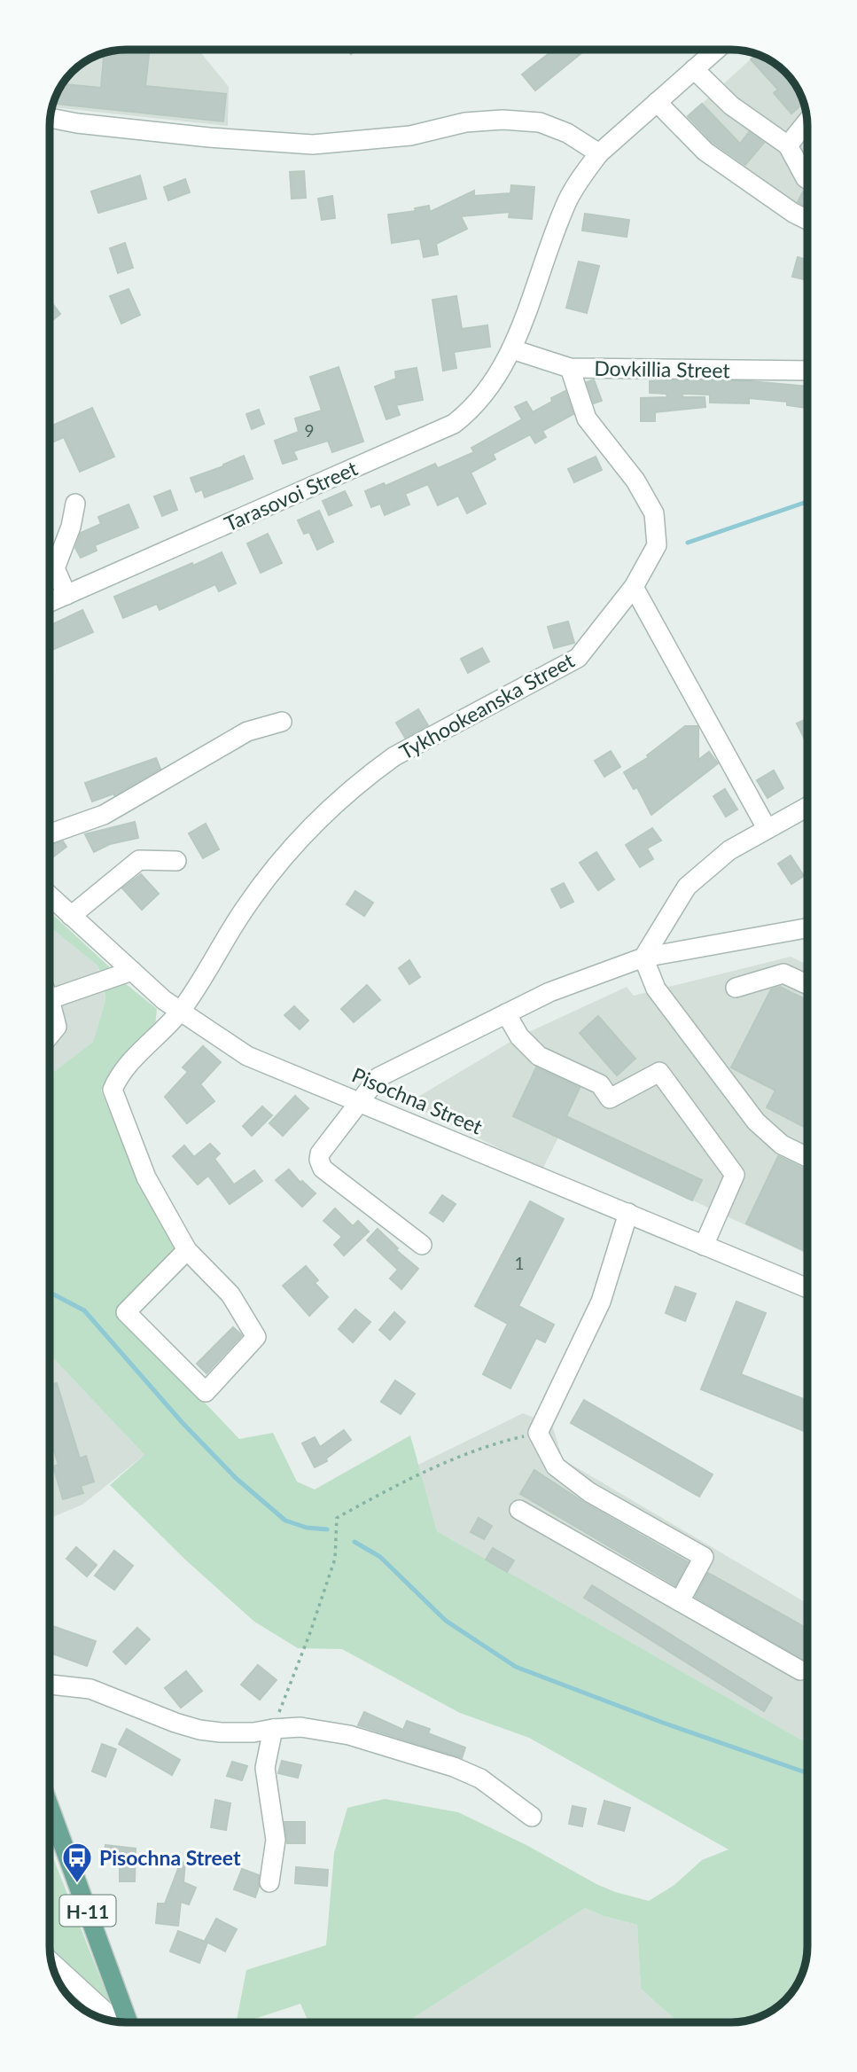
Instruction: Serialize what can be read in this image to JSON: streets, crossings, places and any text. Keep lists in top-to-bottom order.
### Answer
{
  "streets": {
    "main road": ["Н-11"],
    "street": [
      "Dovkillia Street",
      "Tarasovoi Street",
      "Tykhookeanska Street",
      "Pisochna Street"
    ]
  },
  "crossings": [
    ["Dovkillia Street", "Tarasovoi Street"],
    ["Dovkillia Street", "Tykhookeanska Street"],
    ["Tykhookeanska Street", "Pisochna Street"]
  ],
  "places": {
    "bus stop": ["Pisochna Street"]
  },
  "house_numbers": ["9", "1"]
}
